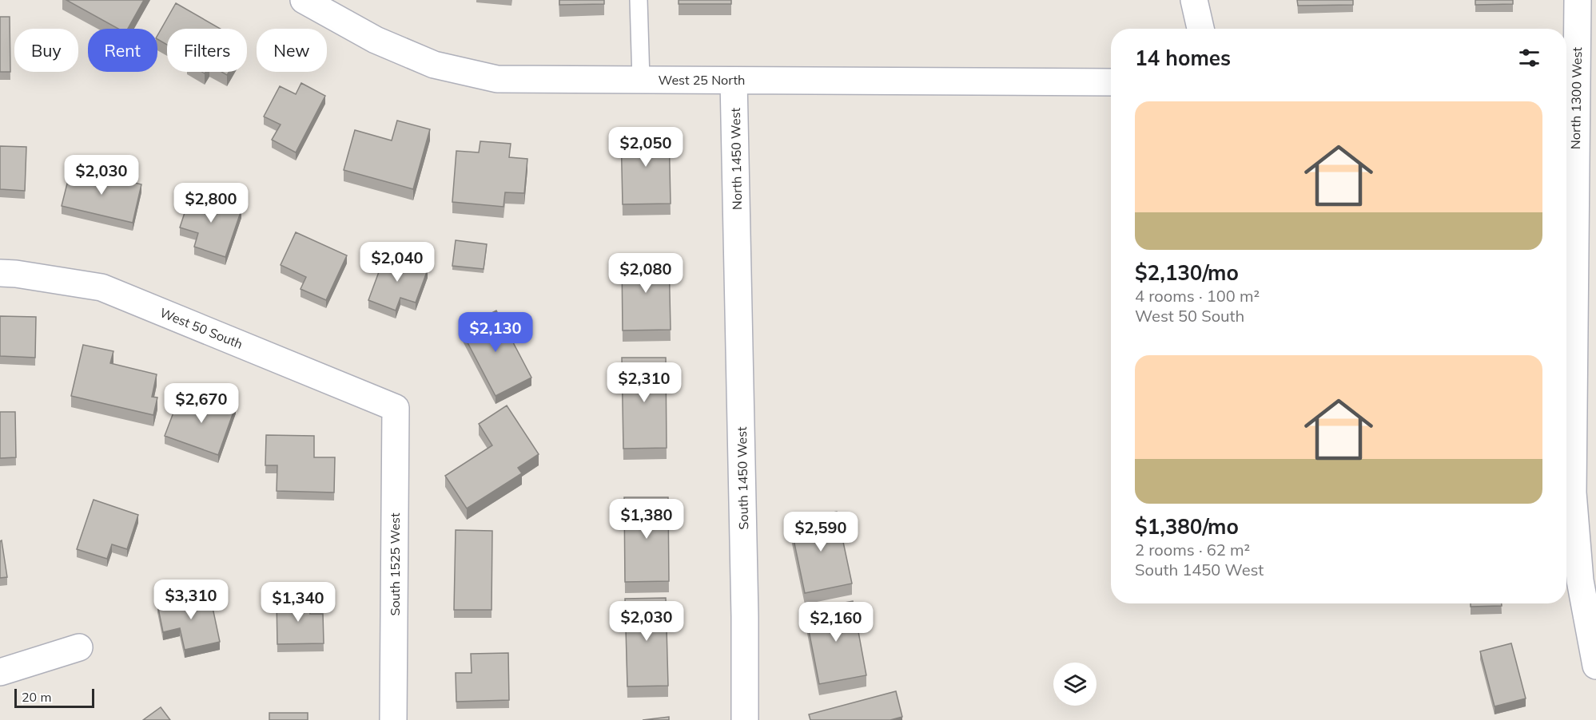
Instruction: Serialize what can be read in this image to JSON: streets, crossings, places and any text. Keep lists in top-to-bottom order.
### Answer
{
  "streets": {
    "street": [
      "West 25 North",
      "North 1300 West",
      "North 1450 West",
      "West 50 South",
      "South 1450 West",
      "South 1525 West"
    ]
  },
  "crossings": [
    ["West 25 North", "North 1450 West"],
    ["North 1450 West", "South 1450 West"],
    ["West 50 South", "South 1525 West"]
  ],
  "scale_bar": "20 m",
  "page": {
    "chip": [
      "Buy",
      "Rent",
      "Filters",
      "New"
    ],
    "heading": "14 homes",
    "list": [
      {
        "name": "$2,130/mo",
        "note": "4 rooms · 100 m² · West 50 South"
      },
      {
        "name": "$1,380/mo",
        "note": "2 rooms · 62 m² · South 1450 West"
      }
    ],
    "price": [
      "$2,050",
      "$2,030",
      "$2,800",
      "$2,040",
      "$2,080",
      "$2,130",
      "$2,310",
      "$2,670",
      "$1,380",
      "$2,590",
      "$3,310",
      "$1,340",
      "$2,030",
      "$2,160"
    ],
    "scale": "20 m"
  }
}
